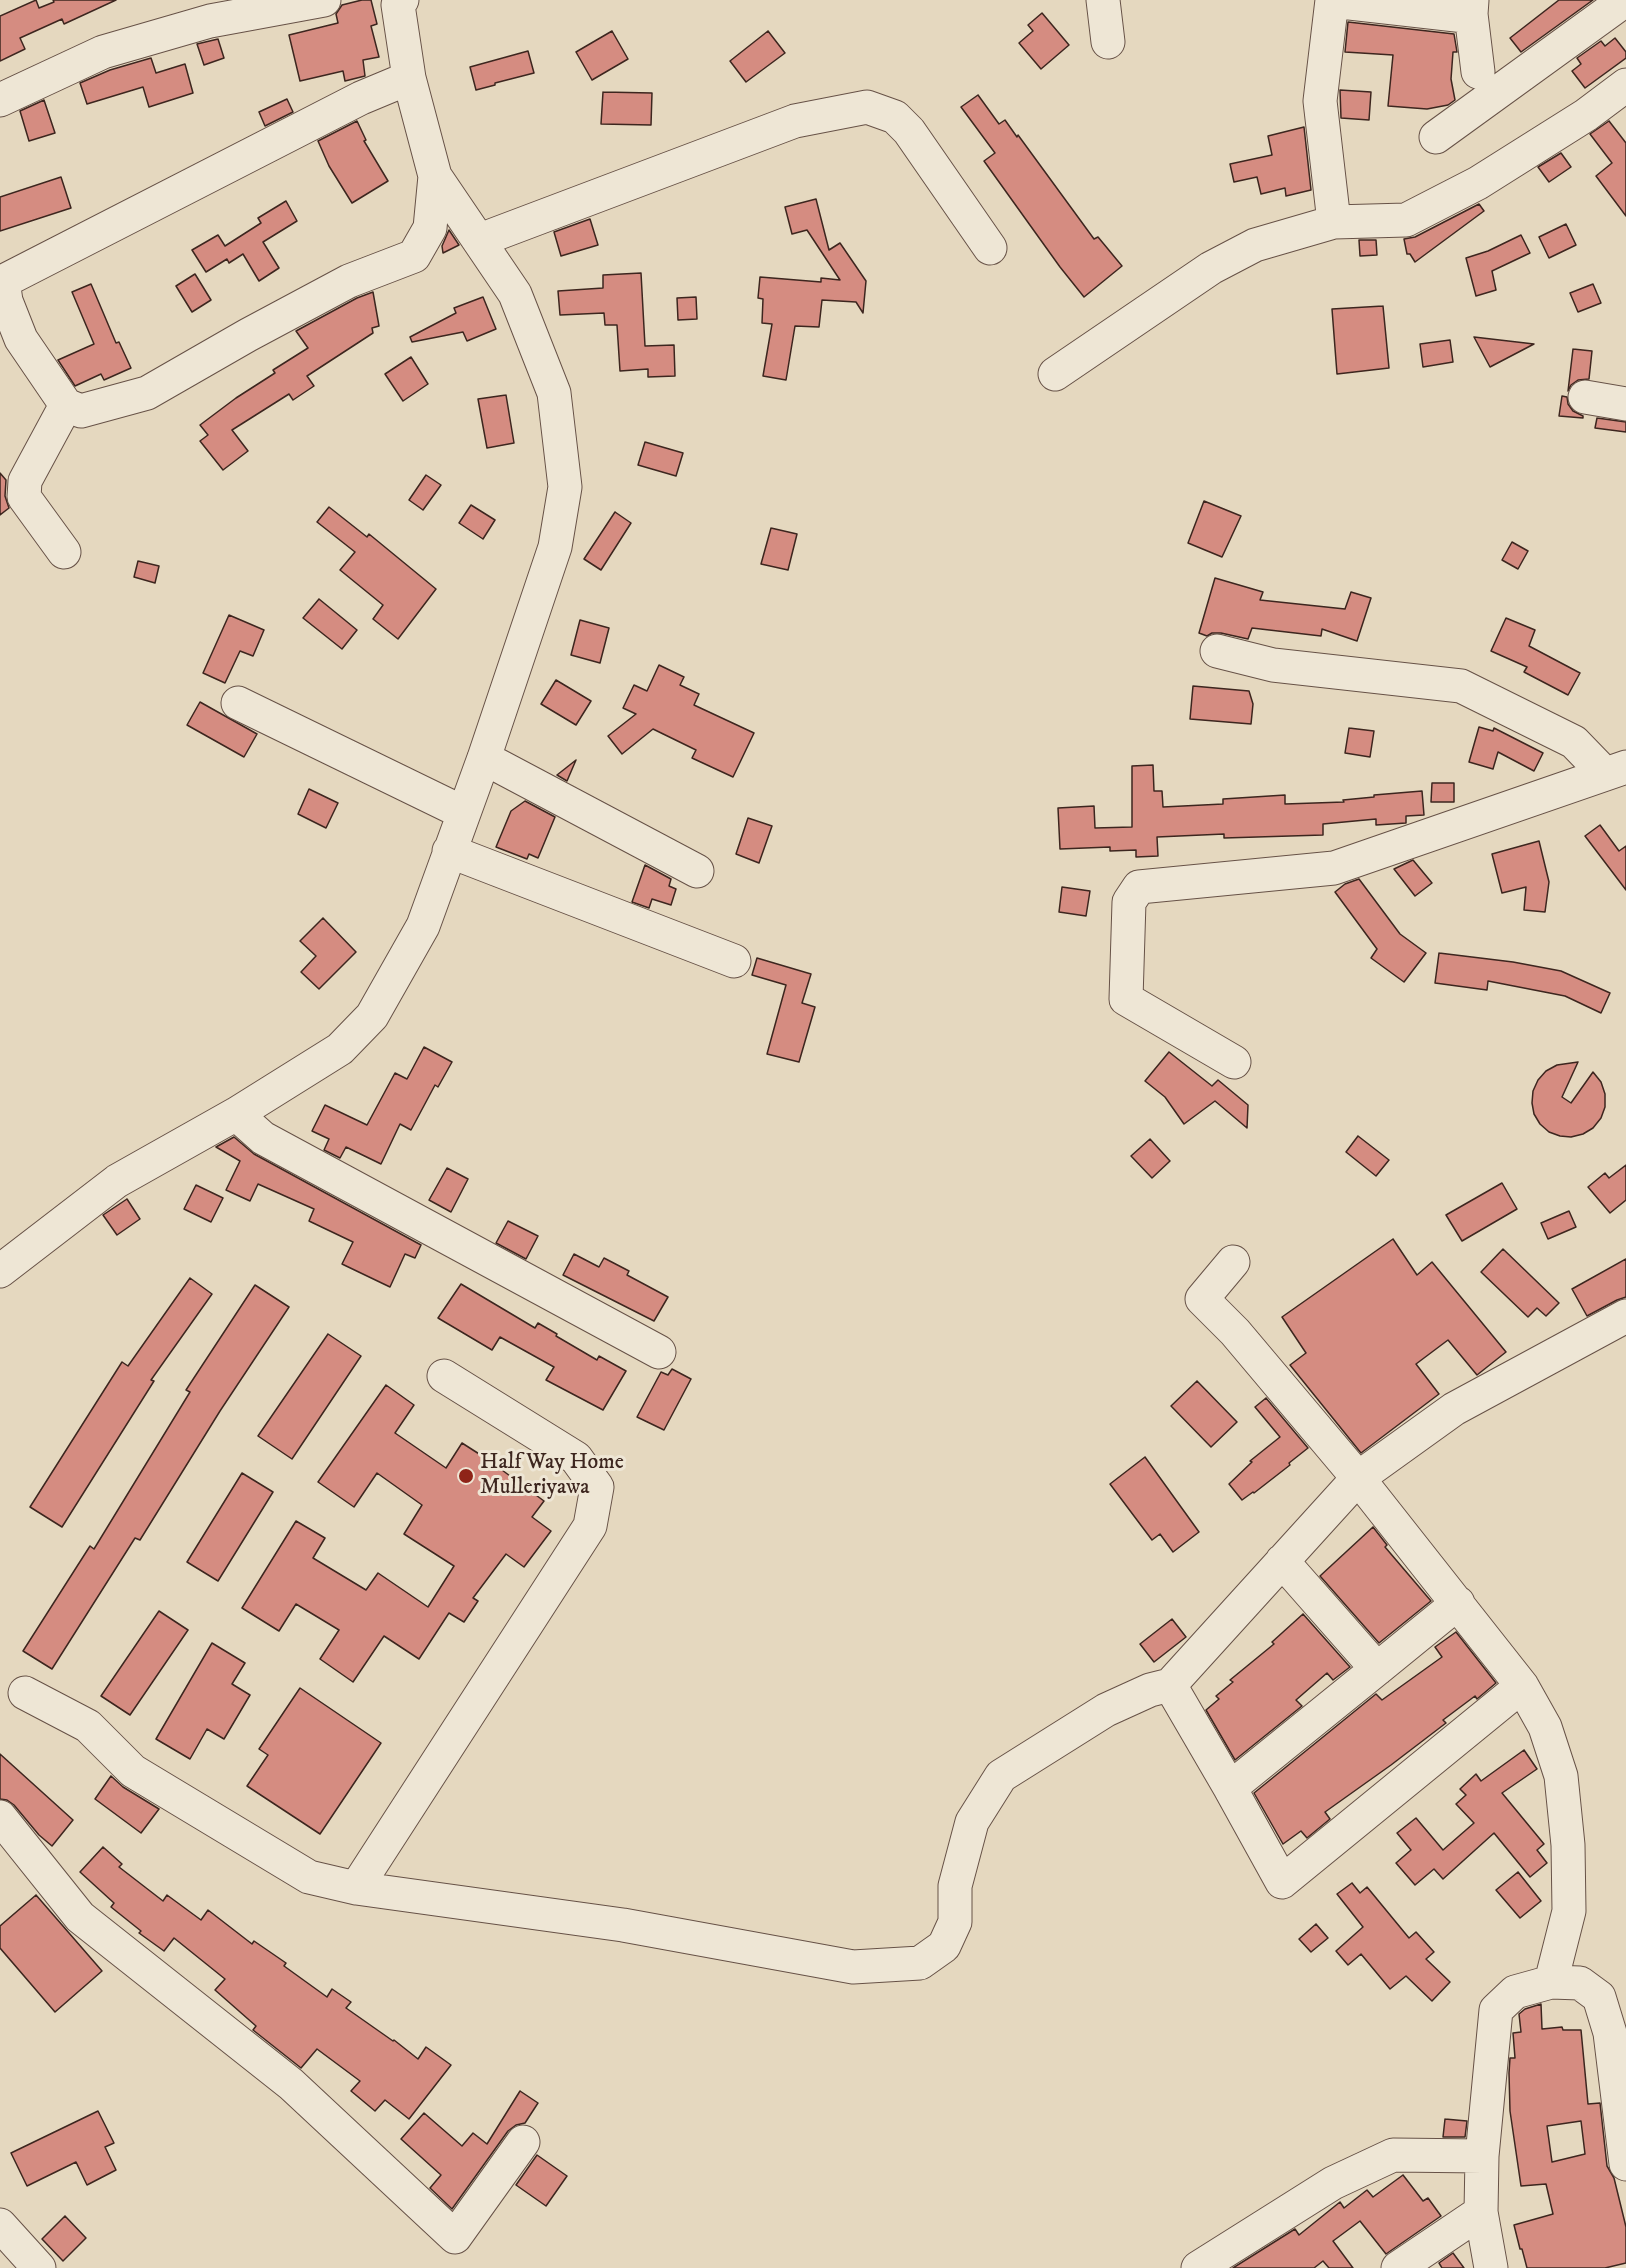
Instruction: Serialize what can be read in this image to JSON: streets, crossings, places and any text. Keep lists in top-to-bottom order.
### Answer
{
  "places": ["Half Way Home Mulleriyawa"]
}
